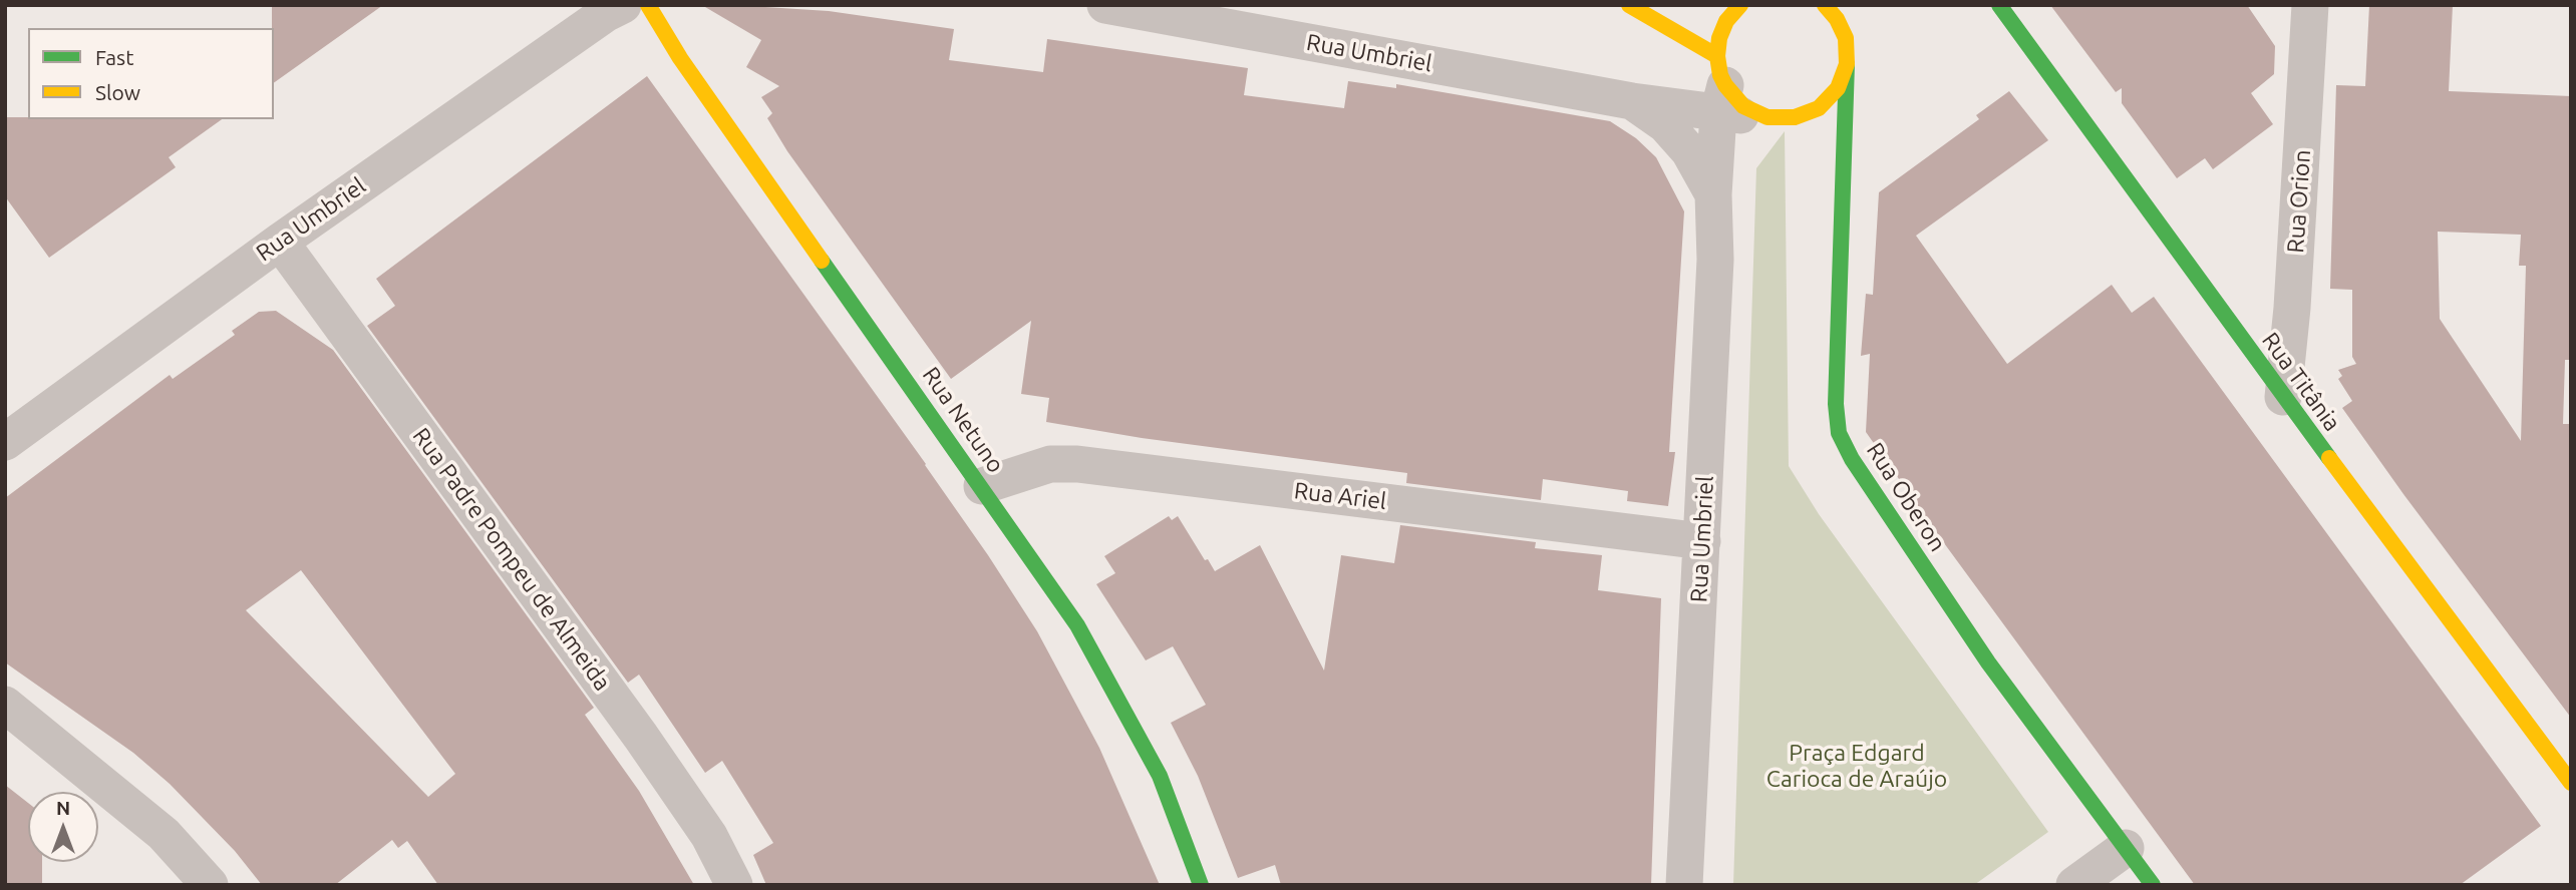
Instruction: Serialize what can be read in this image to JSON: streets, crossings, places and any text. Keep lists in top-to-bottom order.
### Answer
{
  "streets": {
    "street": [
      "Rua Umbriel",
      "Rua Orion",
      "Rua Titânia",
      "Rua Netuno",
      "Rua Ariel",
      "Rua Oberon",
      "Rua Padre Pompeu de Almeida"
    ]
  },
  "crossings": [
    ["Rua Umbriel", "Rua Ariel"],
    ["Rua Umbriel", "Rua Padre Pompeu de Almeida"],
    ["Rua Orion", "Rua Titânia"],
    ["Rua Netuno", "Rua Ariel"]
  ],
  "parks": ["Praça Edgard Carioca de Araújo"],
  "legend": ["Fast", "Slow"],
  "north": "top"
}
